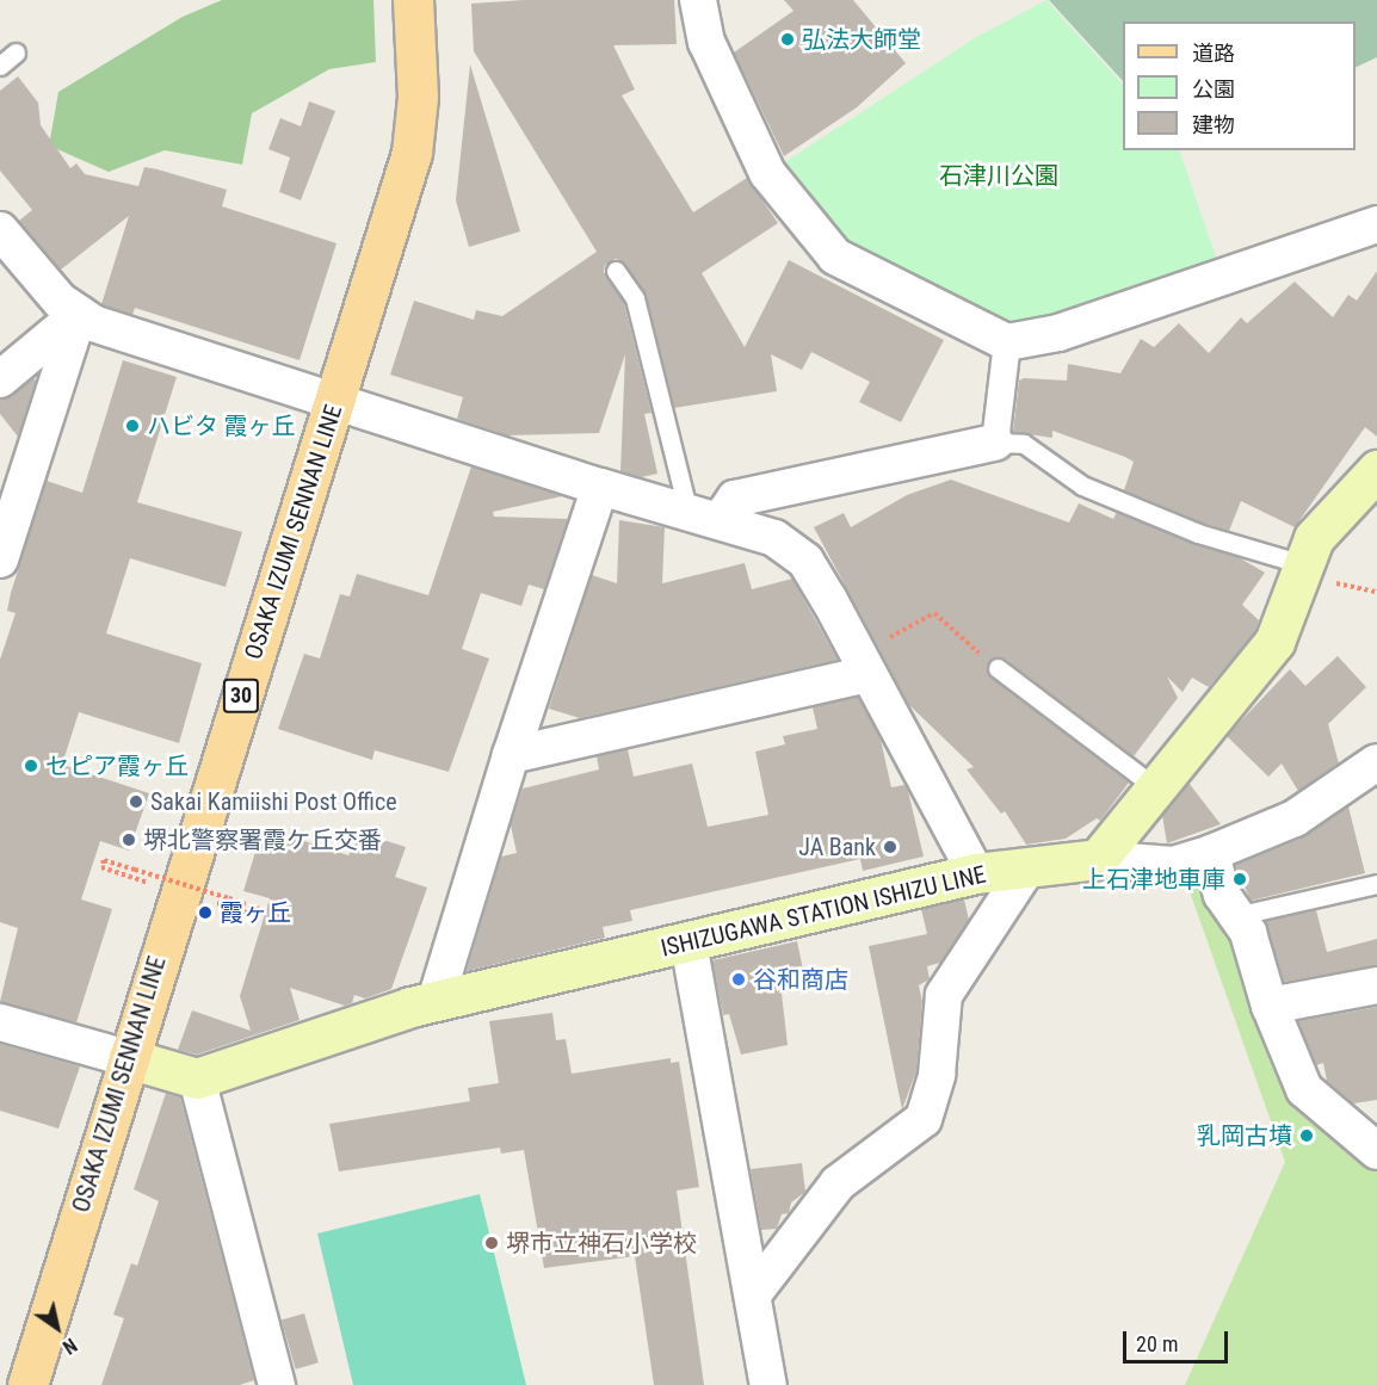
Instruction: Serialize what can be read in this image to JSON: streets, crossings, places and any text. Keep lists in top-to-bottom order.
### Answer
{
  "streets": {
    "main road": ["OSAKA IZUMI SENNAN LINE", "30", "ISHIZUGAWA STATION ISHIZU LINE"]
  },
  "parks": ["石津川公園"],
  "places": [
    "弘法大師堂",
    "ハビタ 霞ヶ丘",
    "セピア霞ヶ丘",
    "Sakai Kamiishi Post Office",
    "堺北警察署霞ケ丘交番",
    "JA Bank",
    "上石津地車庫",
    "霞ヶ丘",
    "谷和商店",
    "乳岡古墳",
    "堺市立神石小学校"
  ],
  "legend": ["道路", "公園", "建物"],
  "scale_bar": "20 m",
  "north": "bottom right"
}
